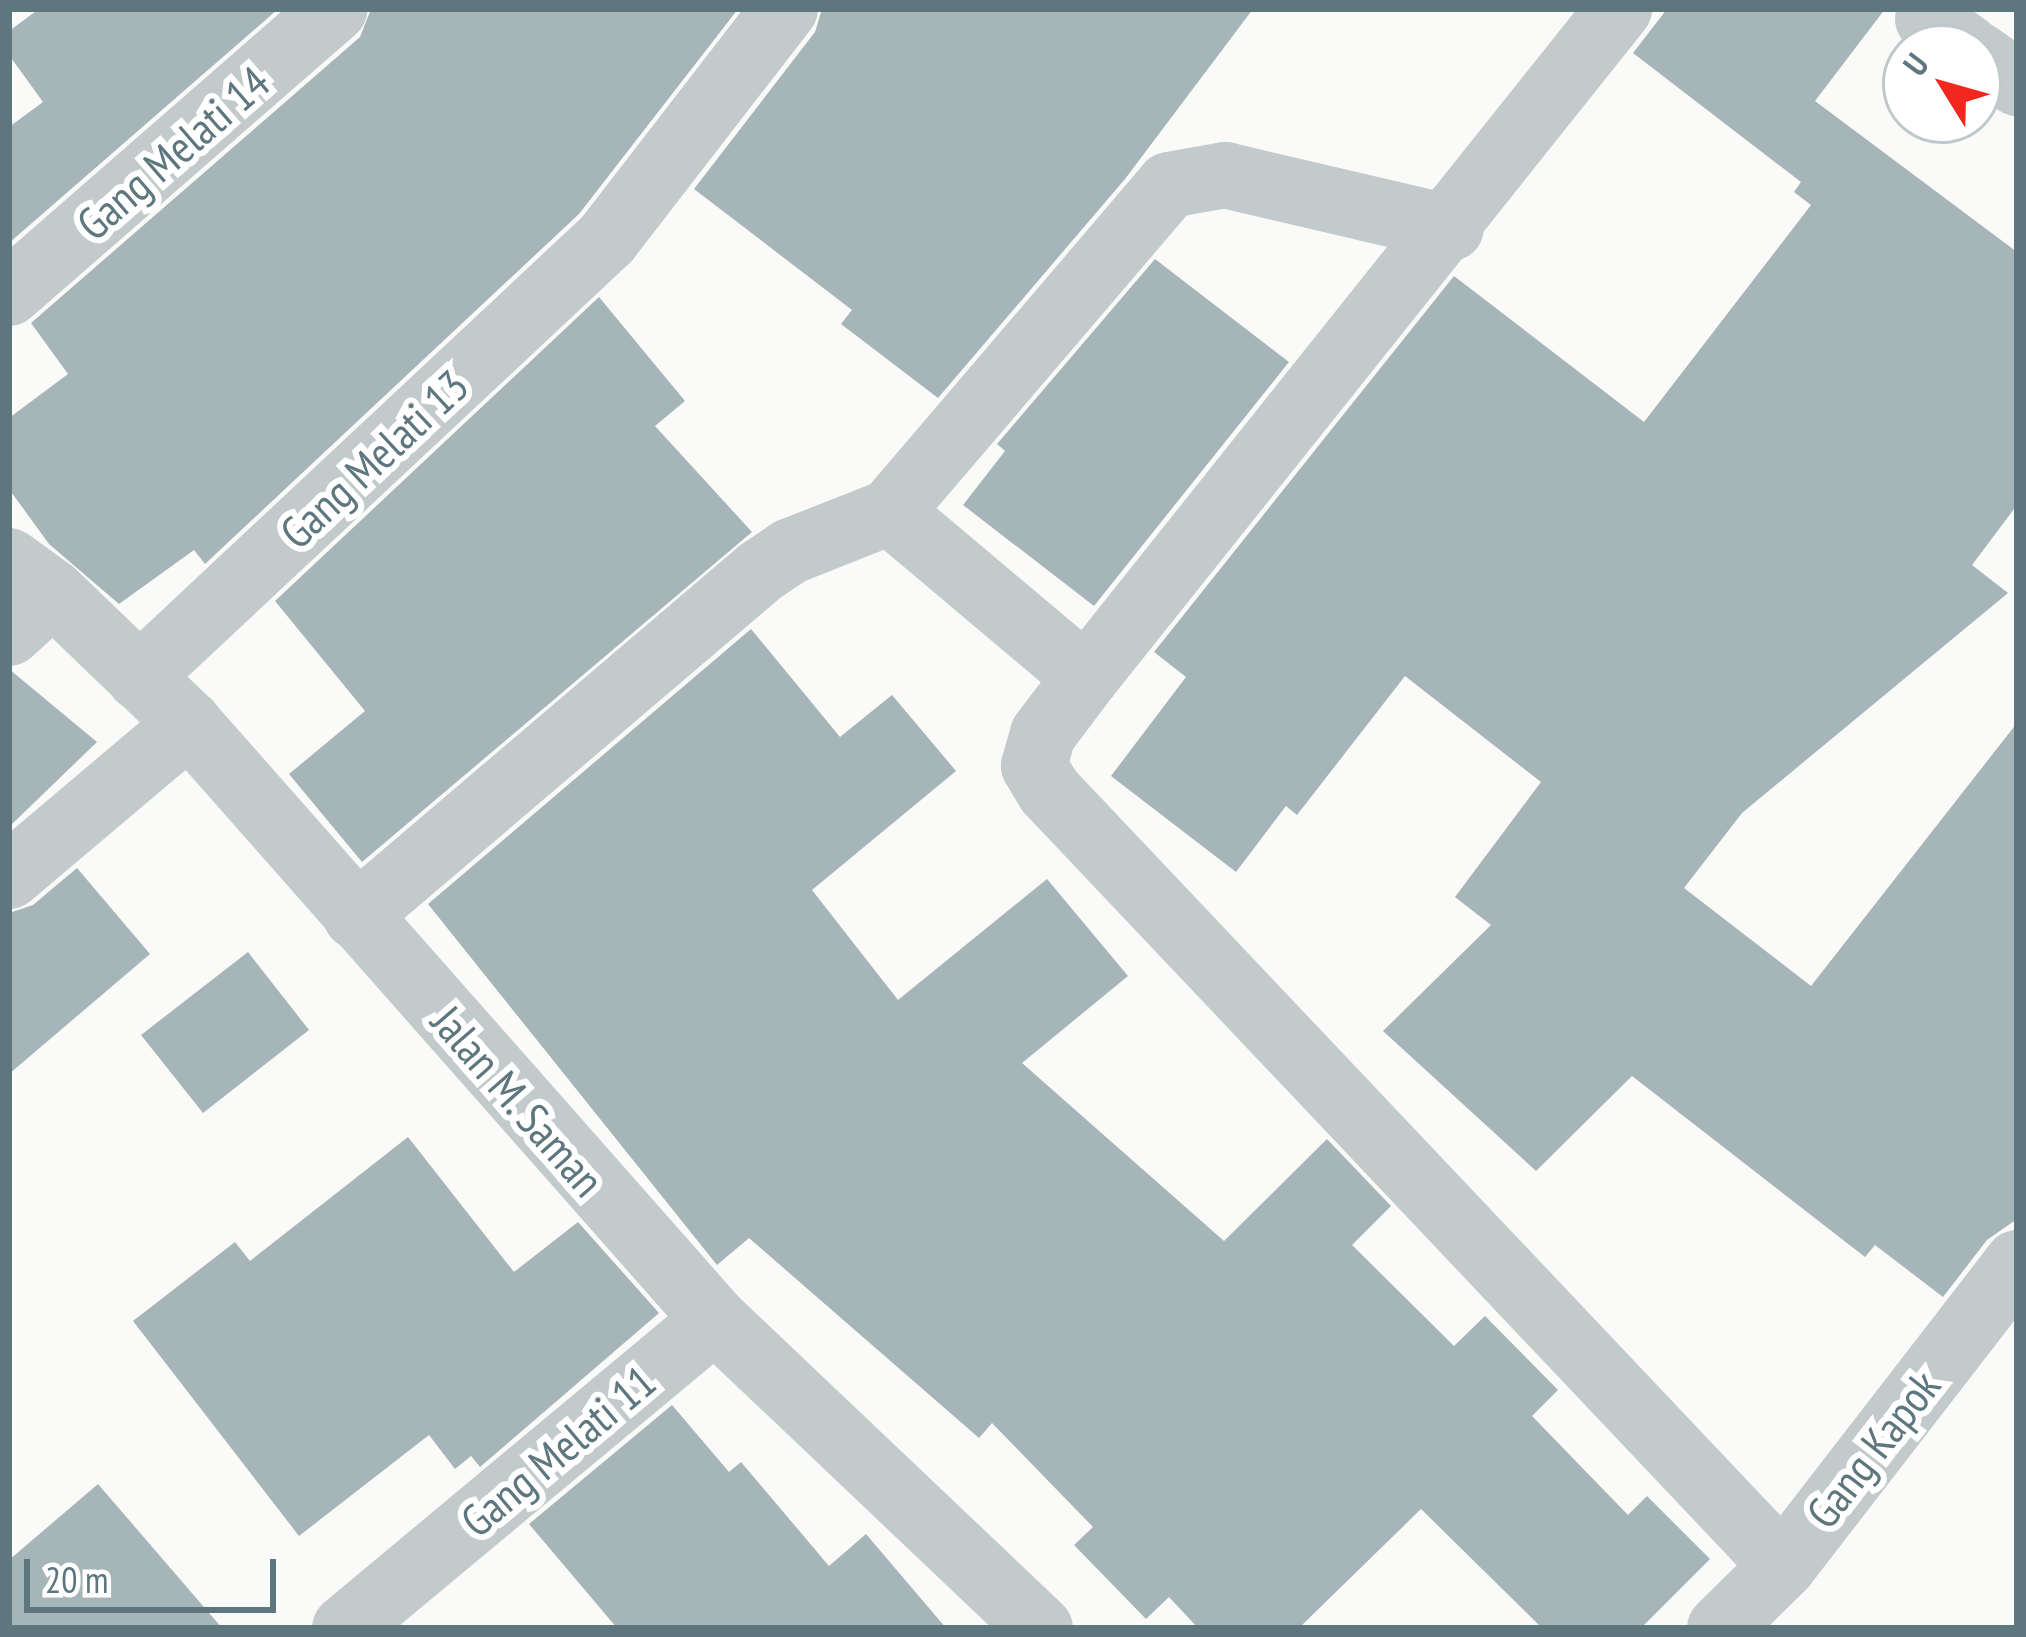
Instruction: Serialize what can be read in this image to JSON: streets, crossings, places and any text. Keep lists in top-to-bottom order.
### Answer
{
  "streets": {
    "street": [
      "Gang Melati 14",
      "Gang Melati 13",
      "Jalan M. Saman",
      "Gang Kapok",
      "Gang Melati 11"
    ]
  },
  "crossings": [
    ["Gang Melati 13", "Jalan M. Saman"],
    ["Jalan M. Saman", "Gang Melati 11"]
  ],
  "scale_bar": "20 m",
  "north": "top left"
}
